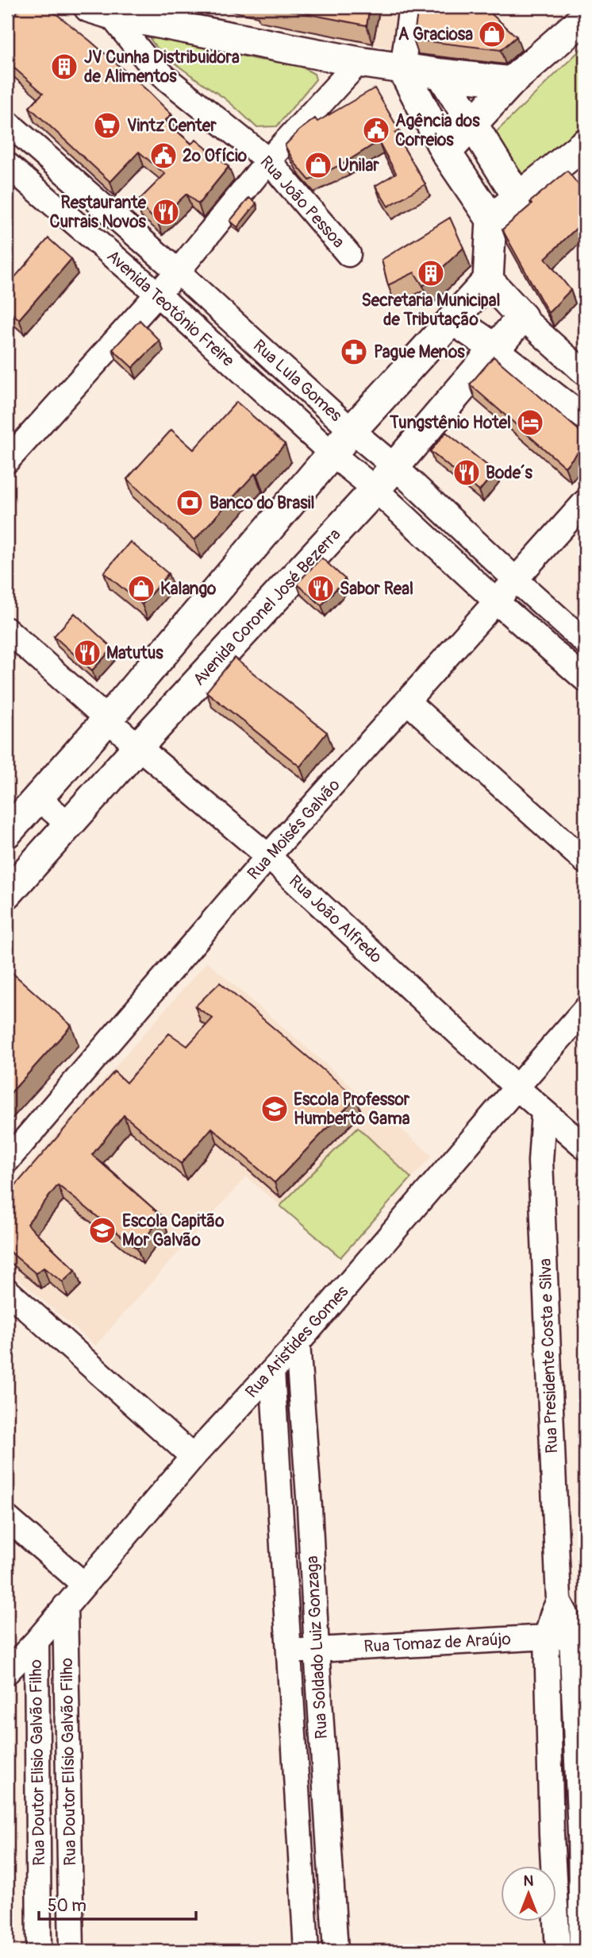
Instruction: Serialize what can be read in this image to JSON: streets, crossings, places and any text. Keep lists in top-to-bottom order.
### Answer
{
  "streets": {
    "street": [
      "Rua João Pessoa",
      "Avenida Teotônio Freire",
      "Rua Lula Gomes",
      "Avenida Coronel José Bezerra",
      "Rua Moisés Galvão",
      "Rua João Alfredo",
      "Rua Aristides Gomes",
      "Rua Presidente Costa e Silva",
      "Rua Tomaz de Araújo",
      "Rua Soldado Luiz Gonzaga",
      "Rua Doutor Elísio Galvão Filho",
      "Rua Doutor Elisio Galvão Filho"
    ]
  },
  "crossings": [
    ["Rua Lula Gomes", "Avenida Coronel José Bezerra"],
    ["Rua Lula Gomes", "Rua Moisés Galvão"],
    ["Avenida Coronel José Bezerra", "Rua João Alfredo"],
    ["Rua Moisés Galvão", "Rua João Alfredo"],
    ["Rua João Alfredo", "Rua Aristides Gomes"],
    ["Rua João Alfredo", "Rua Presidente Costa e Silva"],
    ["Rua Aristides Gomes", "Rua Soldado Luiz Gonzaga"],
    ["Rua Aristides Gomes", "Rua Doutor Elísio Galvão Filho"],
    ["Rua Aristides Gomes", "Rua Doutor Elisio Galvão Filho"],
    ["Rua Presidente Costa e Silva", "Rua Tomaz de Araújo"],
    ["Rua Tomaz de Araújo", "Rua Soldado Luiz Gonzaga"]
  ],
  "places": {
    "shop": ["A Graciosa", "Unilar", "Kalango"],
    "building": ["JV Cunha Distribuidora de Alimentos", "Secretaria Municipal de Tributação"],
    "supermarket": ["Vintz Center"],
    "public building": ["Agência dos Correios", "2º Ofício"],
    "restaurant": [
      "Restaurante Currais Novos",
      "Bode´s",
      "Sabor Real",
      "Matutus"
    ],
    "pharmacy": ["Pague Menos"],
    "hotel": ["Tungstênio Hotel"],
    "bank": ["Banco do Brasil"],
    "school or university": ["Escola Professor Humberto Gama", "Escola Capitão Mor Galvão"]
  },
  "scale_bar": "50 m",
  "north": "top"
}
